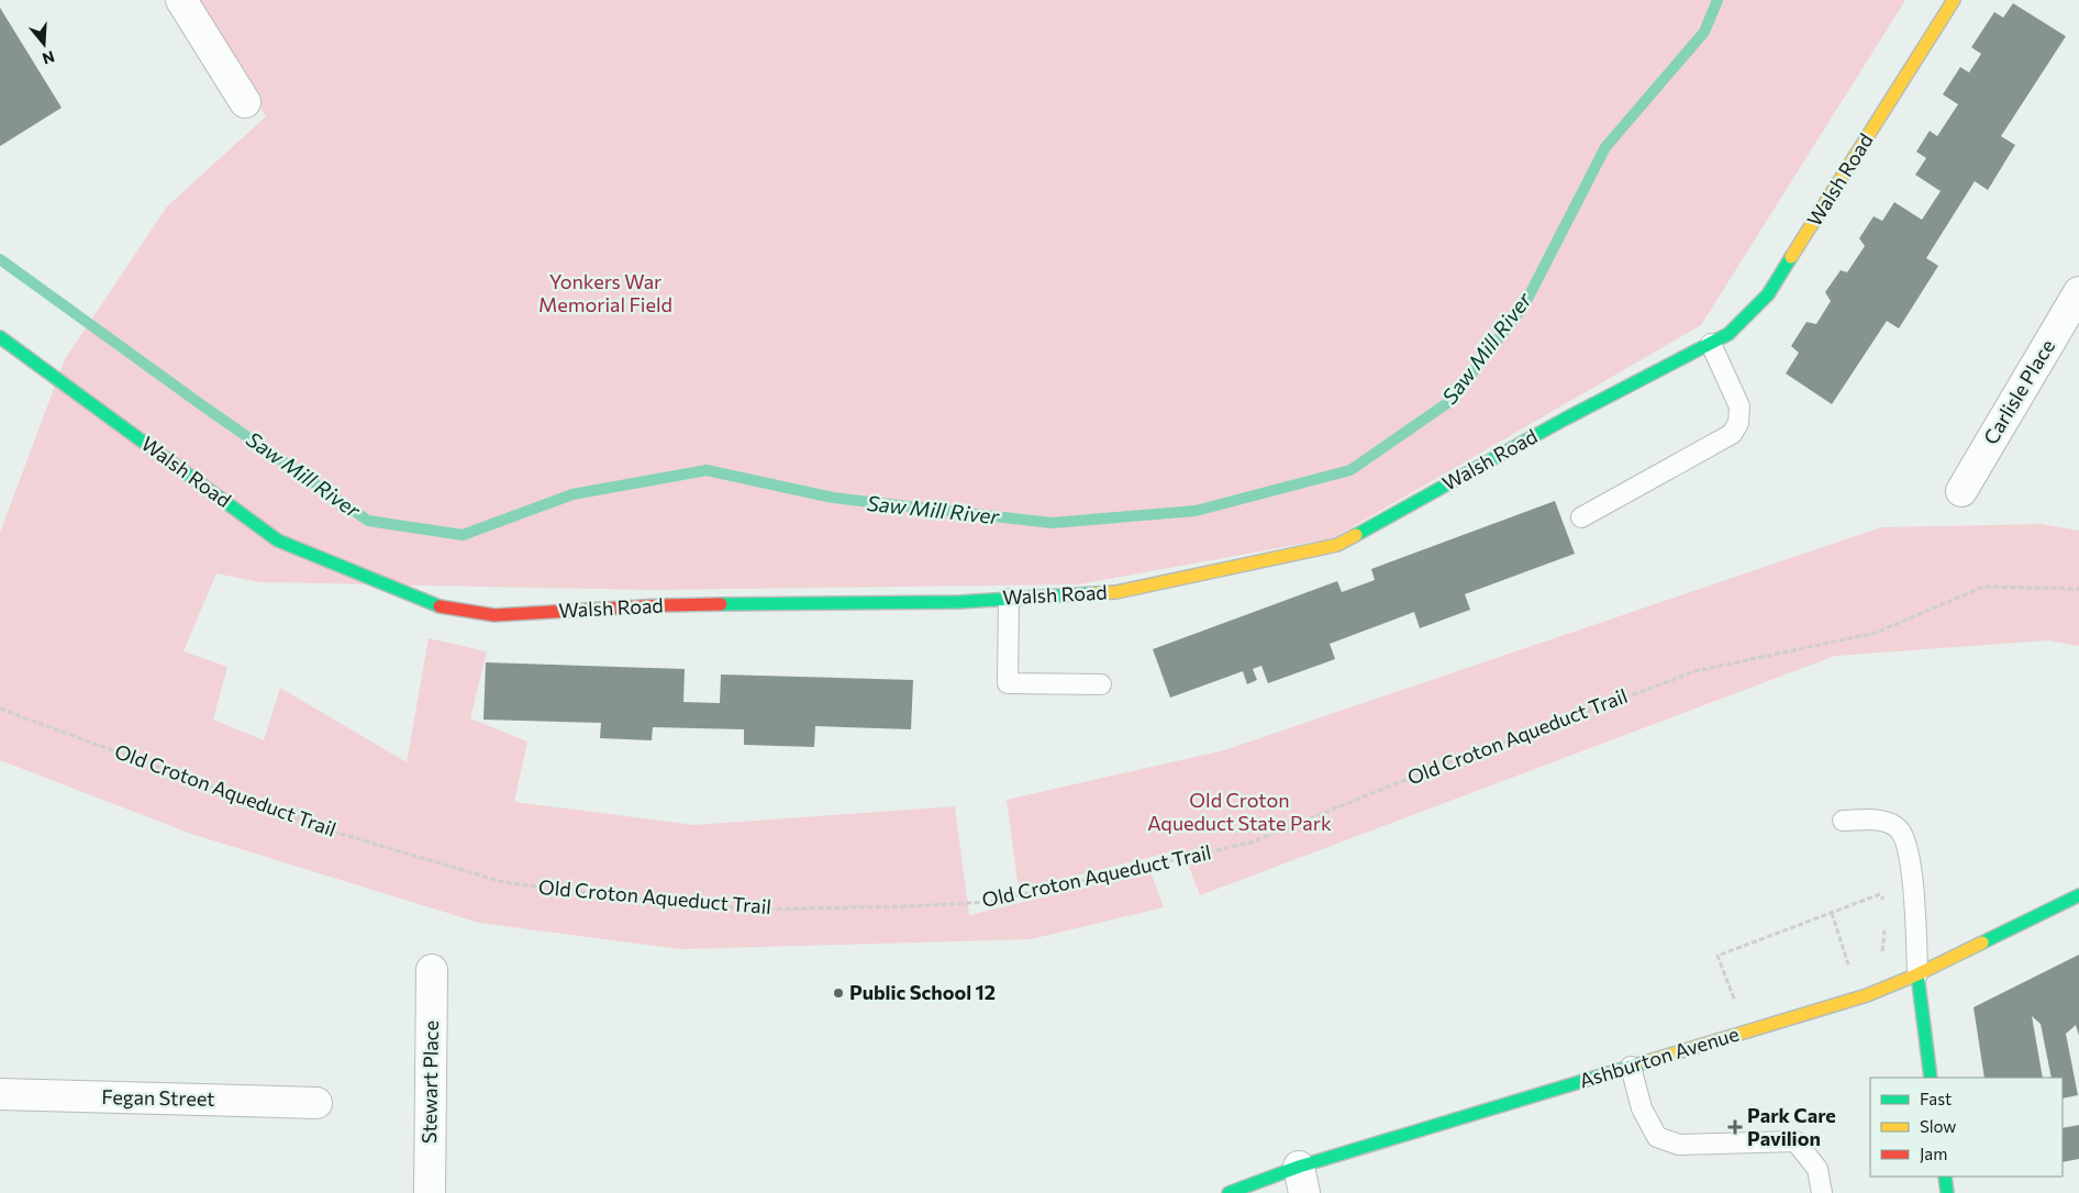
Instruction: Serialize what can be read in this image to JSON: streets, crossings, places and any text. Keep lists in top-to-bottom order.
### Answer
{
  "streets": {
    "street": [
      "Walsh Road",
      "Carlisle Place",
      "Ashburton Avenue",
      "Stewart Place",
      "Fegan Street"
    ],
    "path": ["Old Croton Aqueduct Trail"]
  },
  "water": ["Saw Mill River"],
  "parks": ["Yonkers War Memorial Field", "Old Croton Aqueduct State Park"],
  "places": {
    "other": ["Public School 12"],
    "health": ["Park Care Pavilion"]
  },
  "legend": ["Fast", "Slow", "Jam"],
  "north": "bottom"
}
